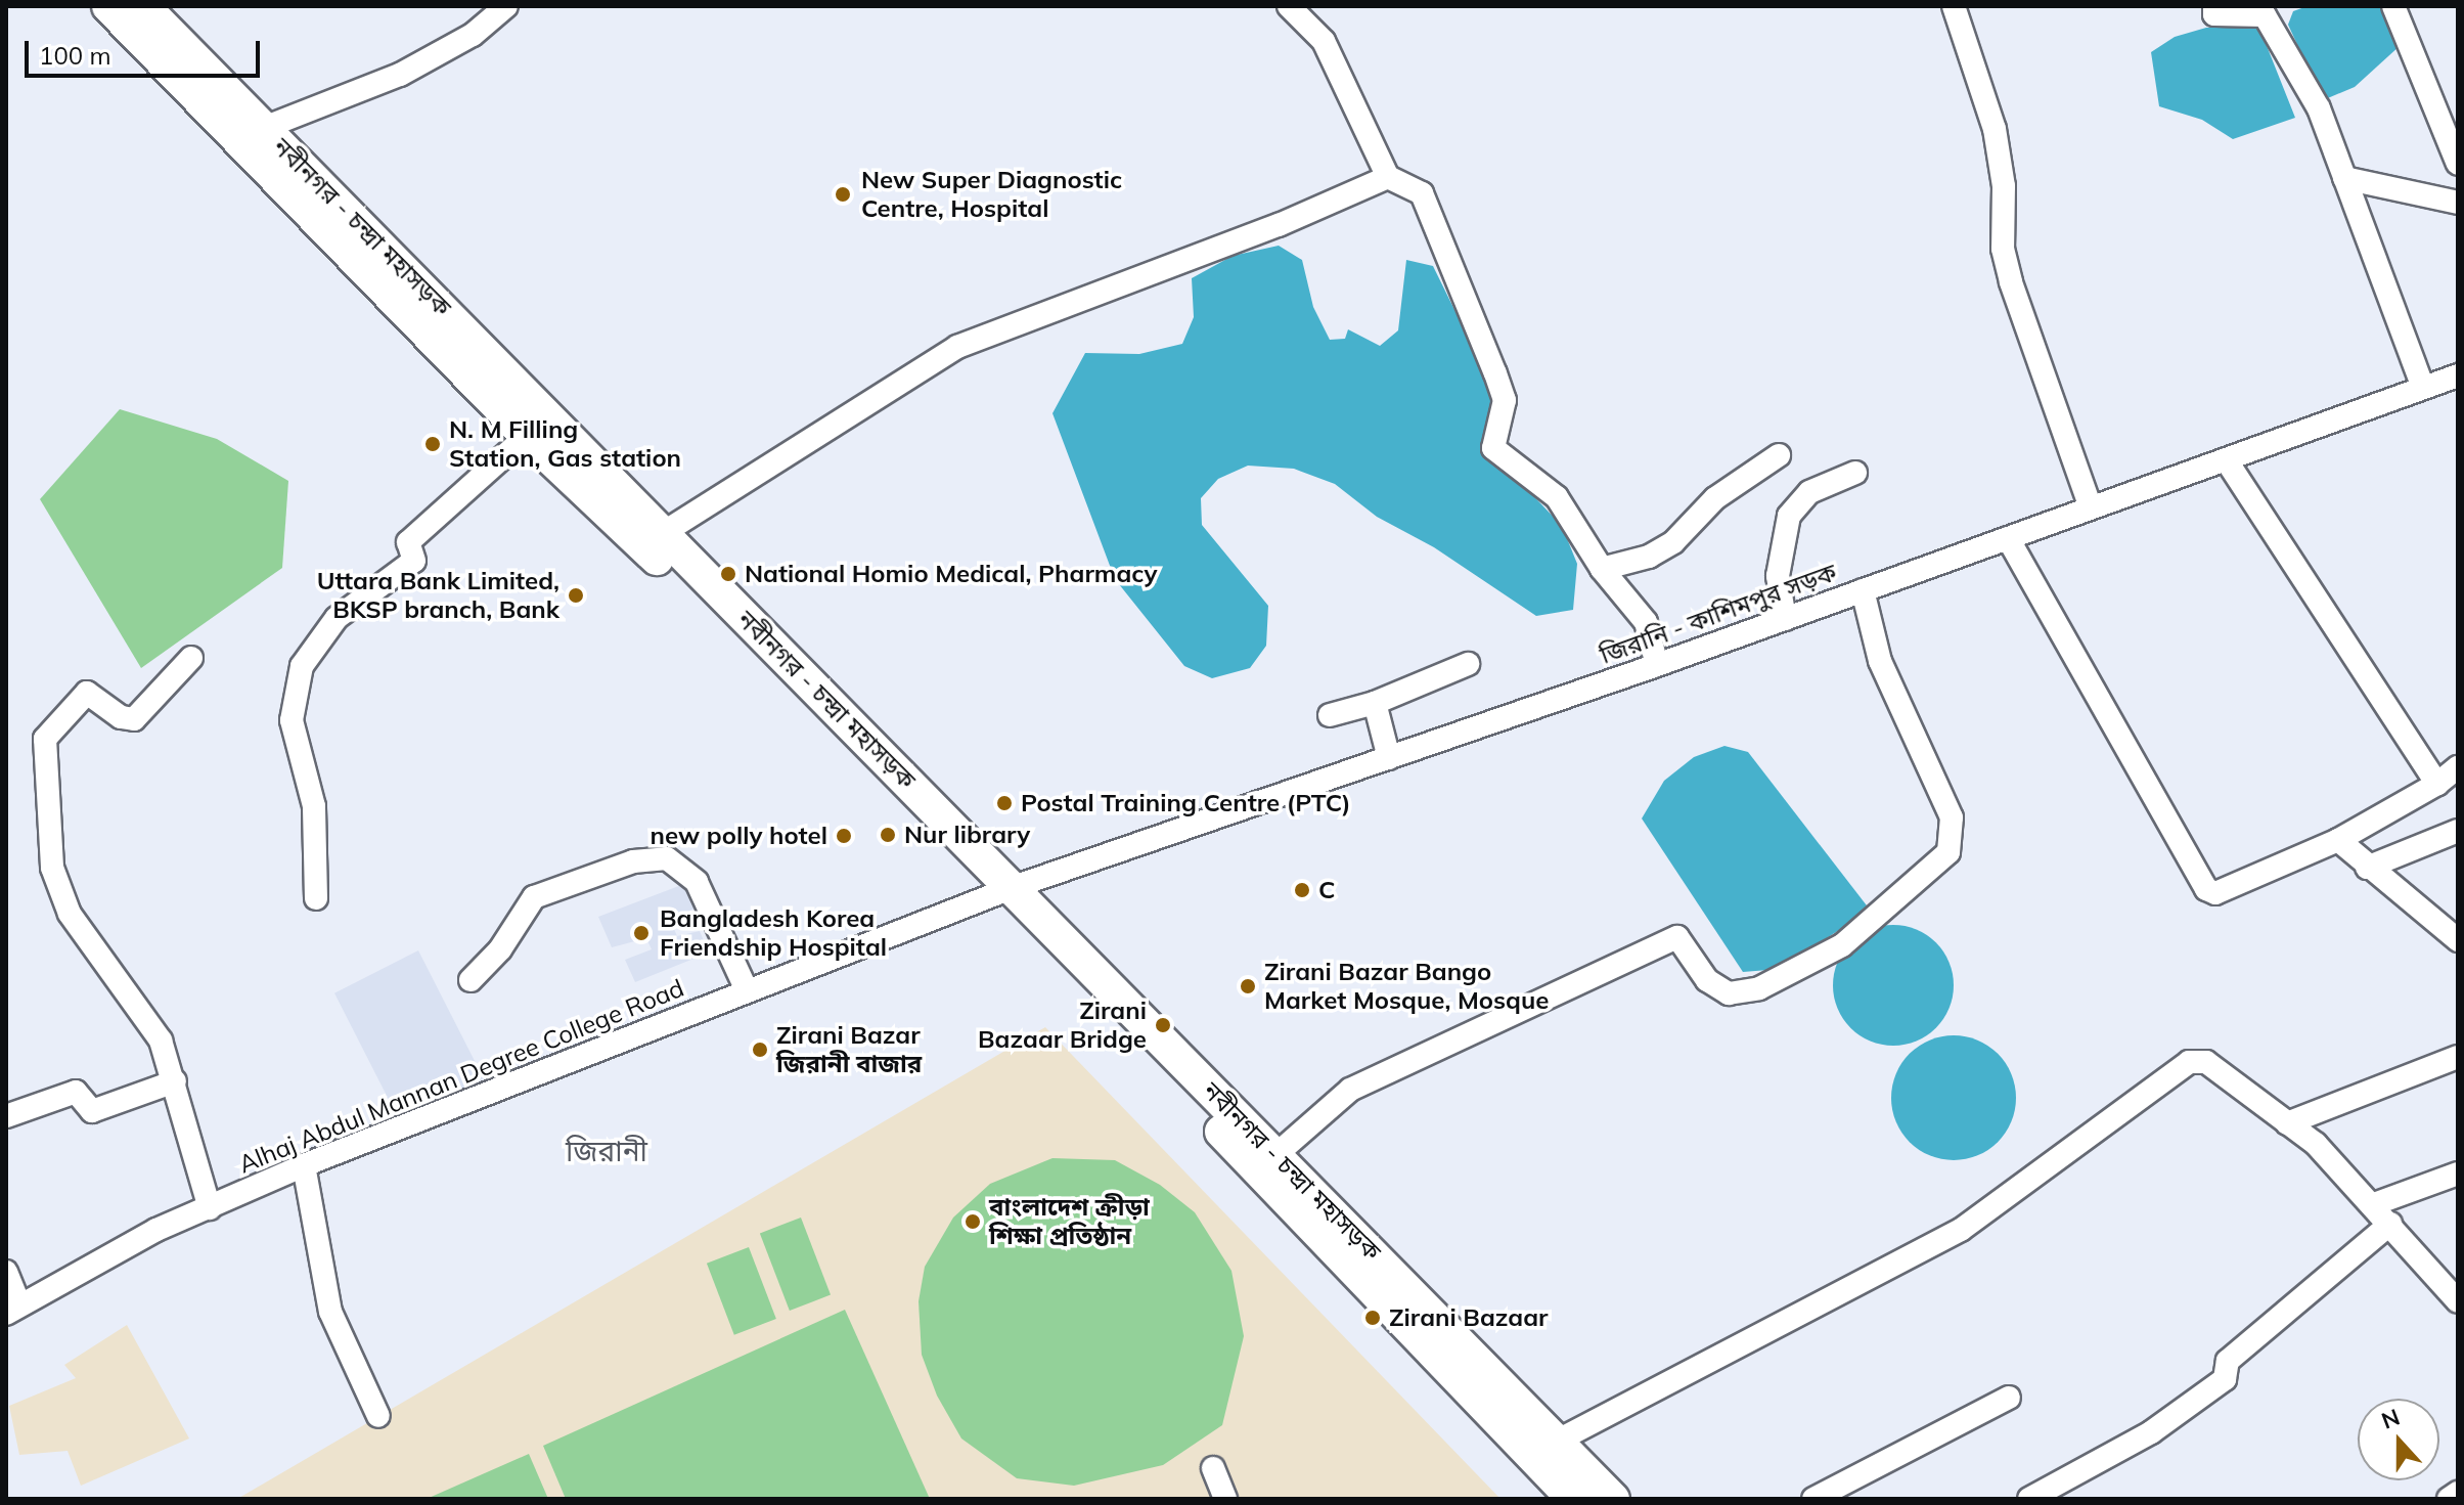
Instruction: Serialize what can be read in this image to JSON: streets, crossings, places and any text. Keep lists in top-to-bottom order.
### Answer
{
  "streets": {
    "highway": ["নবীনগর - চন্দ্রা মহাসড়ক"],
    "street": ["জিরানি - কাশিমপুর সড়ক", "Alhaj Abdul Mannan Degree College Road"]
  },
  "crossings": [
    ["নবীনগর - চন্দ্রা মহাসড়ক", "জিরানি - কাশিমপুর সড়ক"],
    ["নবীনগর - চন্দ্রা মহাসড়ক", "Alhaj Abdul Mannan Degree College Road"],
    ["জিরানি - কাশিমপুর সড়ক", "Alhaj Abdul Mannan Degree College Road"]
  ],
  "districts": ["জিরানী"],
  "places": [
    "New Super Diagnostic Centre, Hospital",
    "N. M Filling Station, Gas station",
    "National Homio Medical, Pharmacy",
    "Uttara Bank Limited, BKSP branch, Bank",
    "Postal Training Centre (PTC)",
    "Nur library",
    "new polly hotel",
    "C",
    "Bangladesh Korea Friendship Hospital",
    "Zirani Bazar Bango Market Mosque, Mosque",
    "Zirani Bazaar Bridge",
    "Zirani Bazar জিরানী বাজার",
    "বাংলাদেশ ক্রীড়া শিক্ষা প্রতিষ্ঠান",
    "Zirani Bazaar"
  ],
  "scale_bar": "100 m",
  "north": "top"
}
